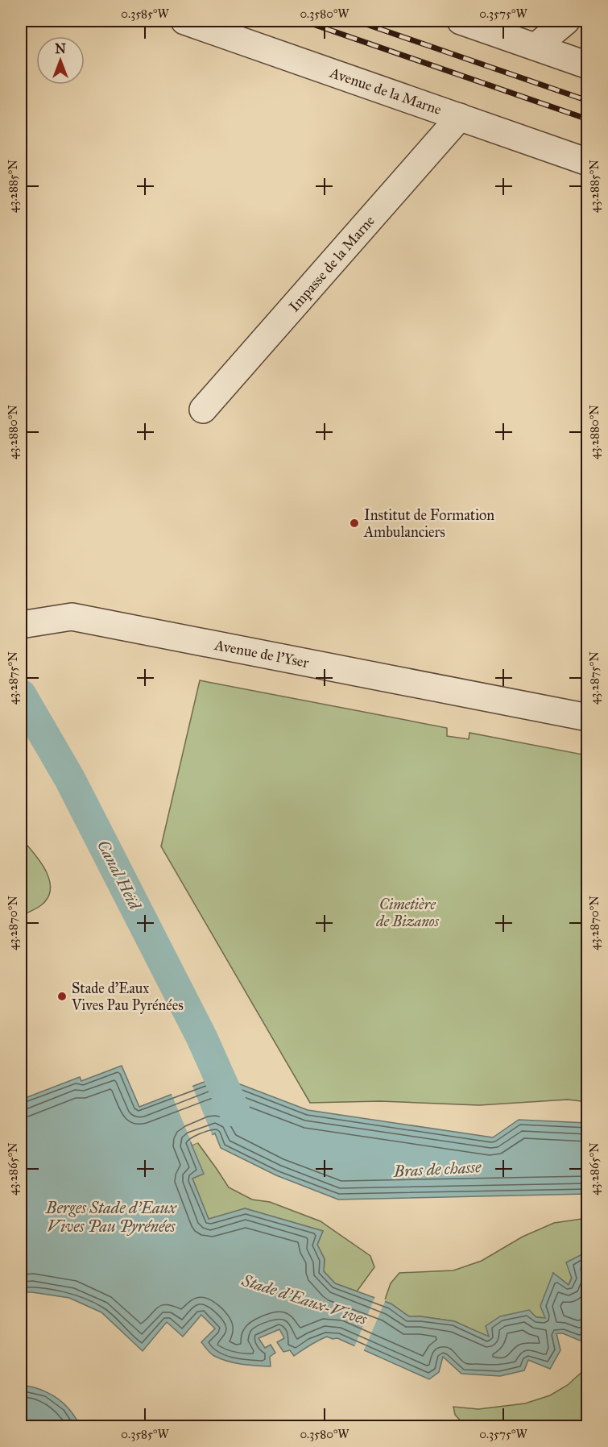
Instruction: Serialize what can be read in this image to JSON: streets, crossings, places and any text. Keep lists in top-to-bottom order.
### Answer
{
  "streets": {
    "street": ["Avenue de la Marne", "Impasse de la Marne", "Avenue de l'Yser"]
  },
  "crossings": [
    ["Avenue de la Marne", "Impasse de la Marne"]
  ],
  "water": [
    "Canal Heïd",
    "Bras de chasse",
    "Berges Stade d'Eaux Vives Pau Pyrénées",
    "Stade d'Eaux-Vives"
  ],
  "parks": ["Cimetière de Bizanos"],
  "places": ["Institut de Formation Ambulanciers", "Stade d'Eaux Vives Pau Pyrénées"],
  "north": "top",
  "coordinates": [
    "0.3585°W",
    "0.3580°W",
    "0.3575°W",
    "43.2885°N",
    "43.2880°N",
    "43.2875°N",
    "43.2870°N",
    "43.2865°N"
  ]
}
